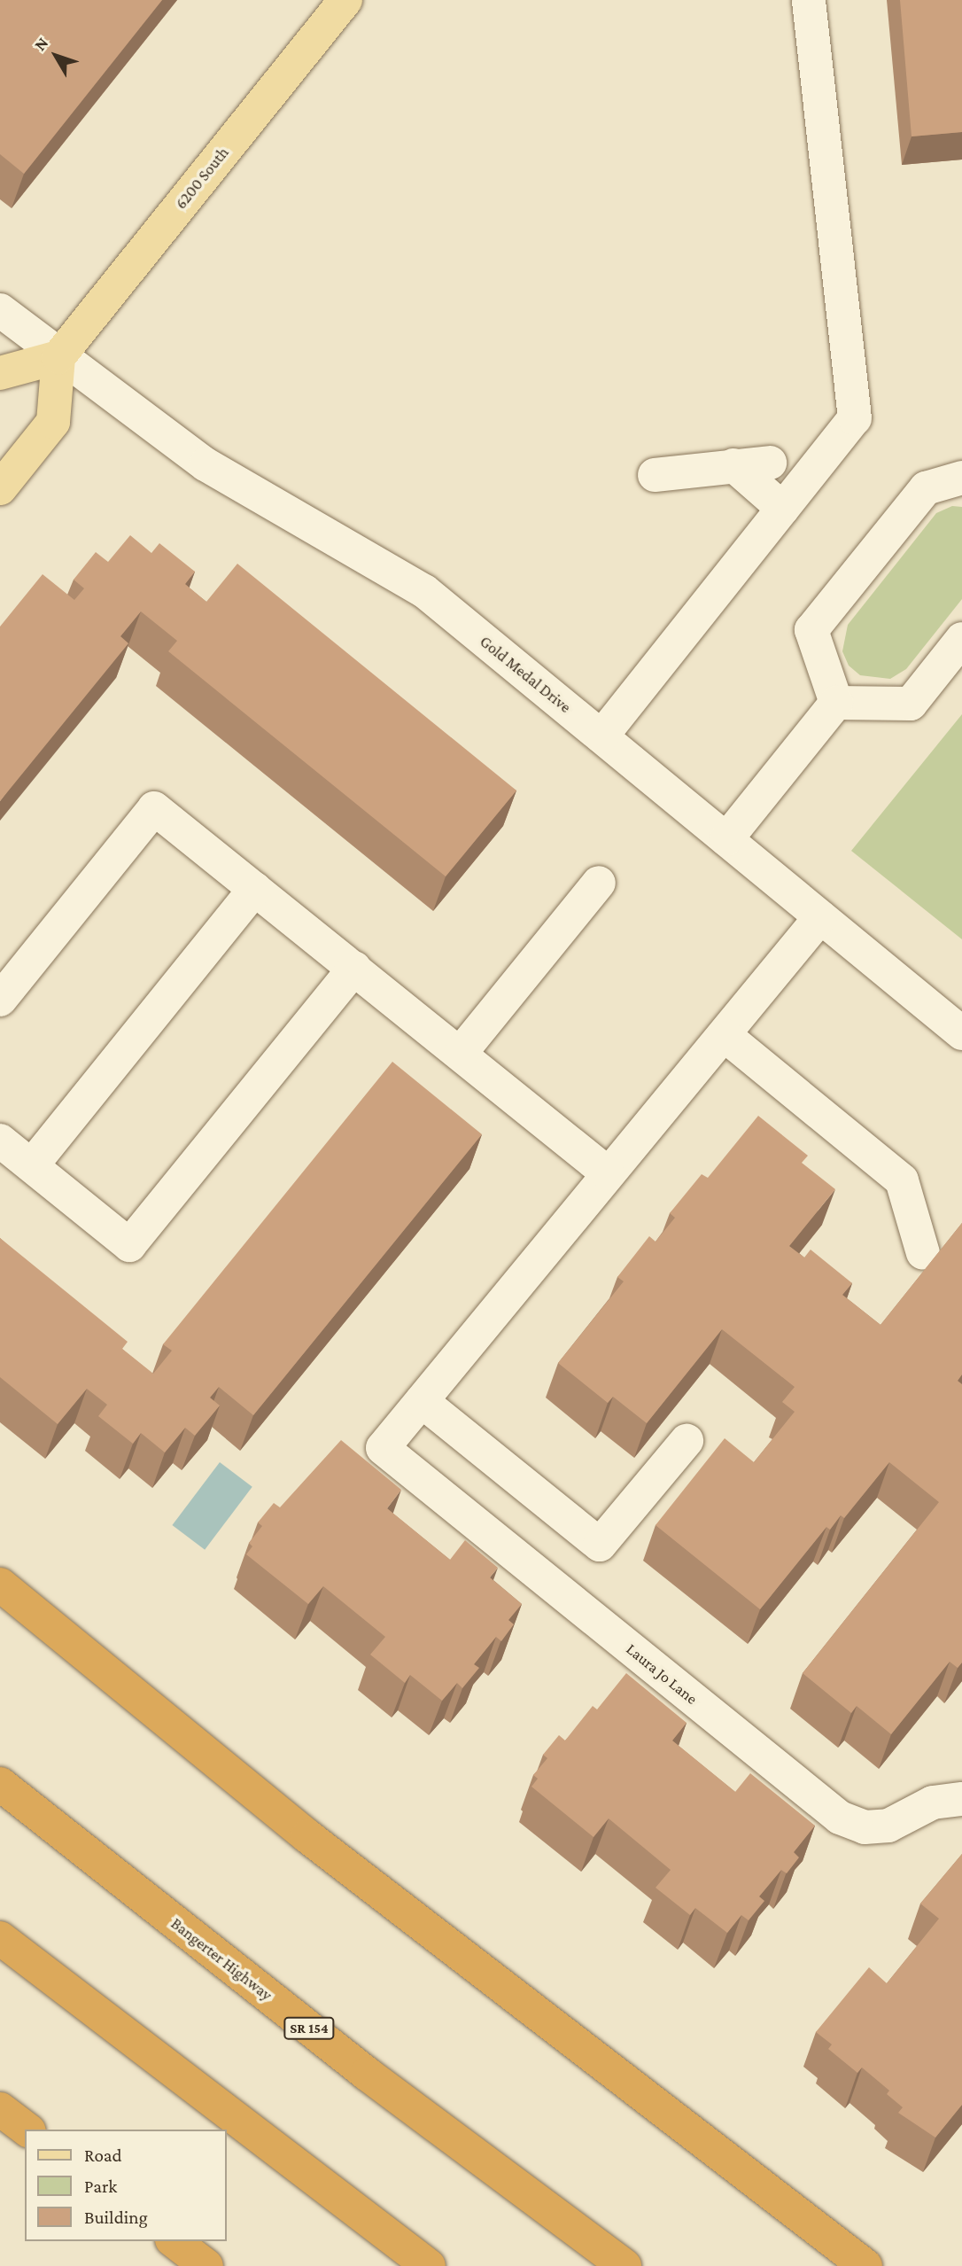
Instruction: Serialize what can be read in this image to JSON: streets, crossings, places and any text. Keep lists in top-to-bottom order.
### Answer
{
  "streets": {
    "highway": ["Bangerter Highway", "SR 154"],
    "main road": ["6200 South"],
    "street": ["Gold Medal Drive", "Laura Jo Lane"]
  },
  "crossings": [
    ["6200 South", "Gold Medal Drive"]
  ],
  "legend": ["Road", "Park", "Building"],
  "north": "top left"
}
